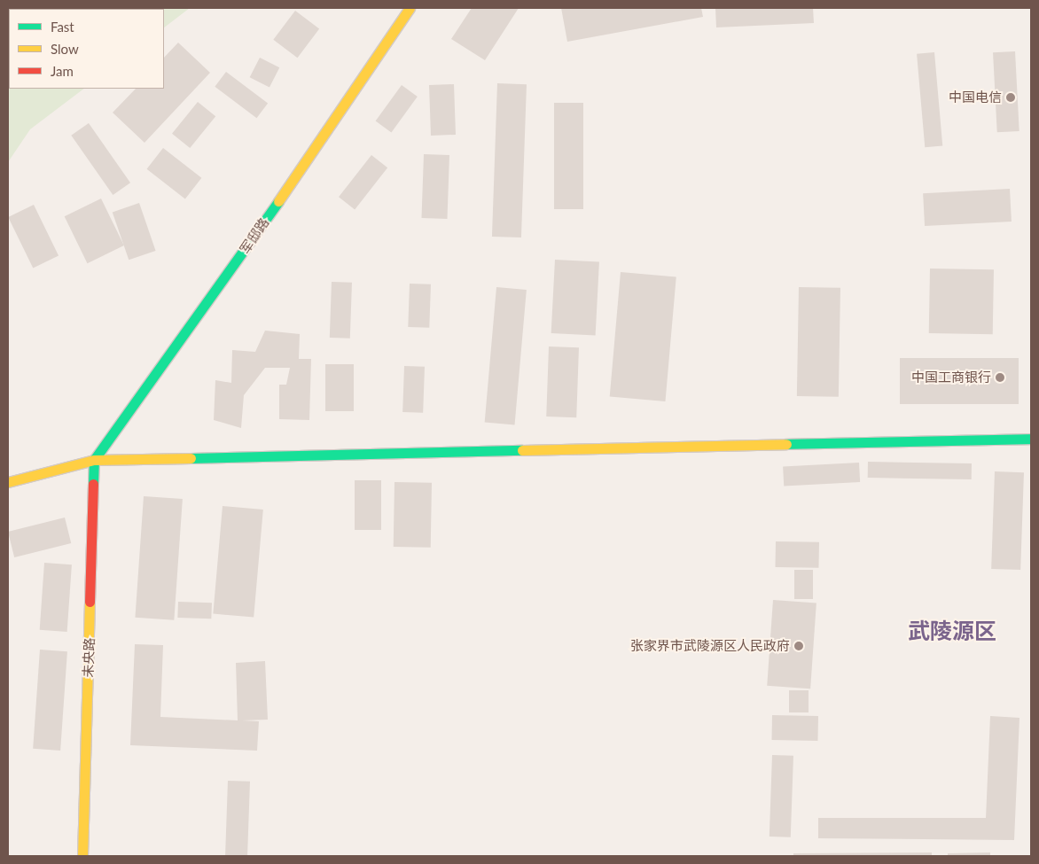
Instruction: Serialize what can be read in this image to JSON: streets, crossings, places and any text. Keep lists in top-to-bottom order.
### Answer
{
  "streets": {
    "main road": ["军邸路", "未央路"]
  },
  "crossings": [
    ["军邸路", "未央路"]
  ],
  "districts": ["武陵源区"],
  "places": ["中国电信", "中国工商银行", "张家界市武陵源区人民政府"],
  "legend": ["Fast", "Slow", "Jam"]
}
